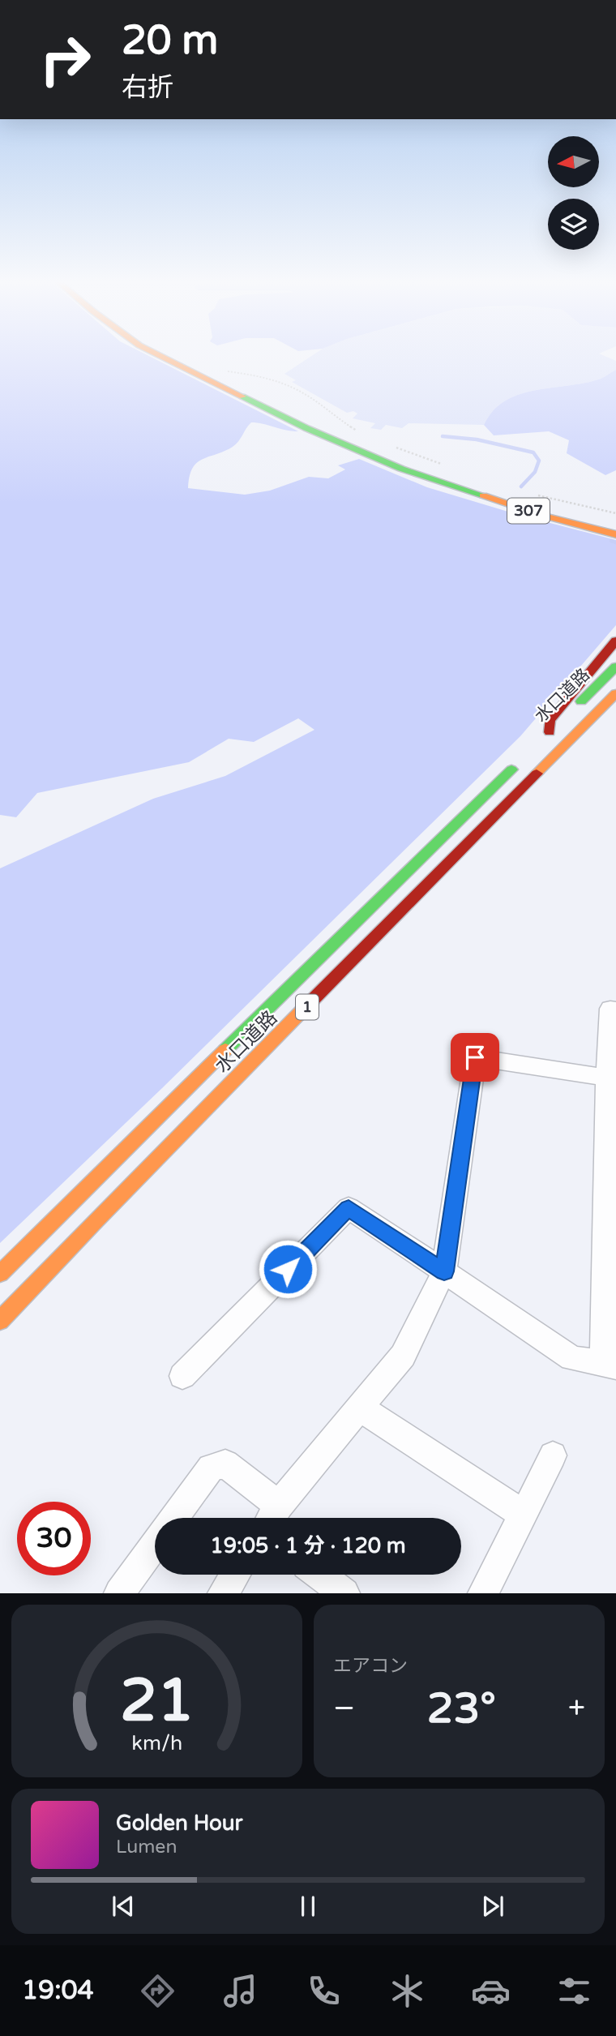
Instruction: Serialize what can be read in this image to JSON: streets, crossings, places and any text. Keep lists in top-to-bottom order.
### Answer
{
  "streets": {
    "highway": ["307", "水口道路", "1"]
  },
  "crossings": [
    ["水口道路", "1"]
  ],
  "north": "left",
  "page": {
    "turn": ["20 m", "右折"],
    "limit": "30",
    "trip": "19:05 · 1 分 · 120 m",
    "tile": "エアコン",
    "heat": ["−", "23°", "+"],
    "song": ["Golden Hour", "Lumen"],
    "tabs": "19:04",
    "gauge": ["21", "km/h"]
  }
}
